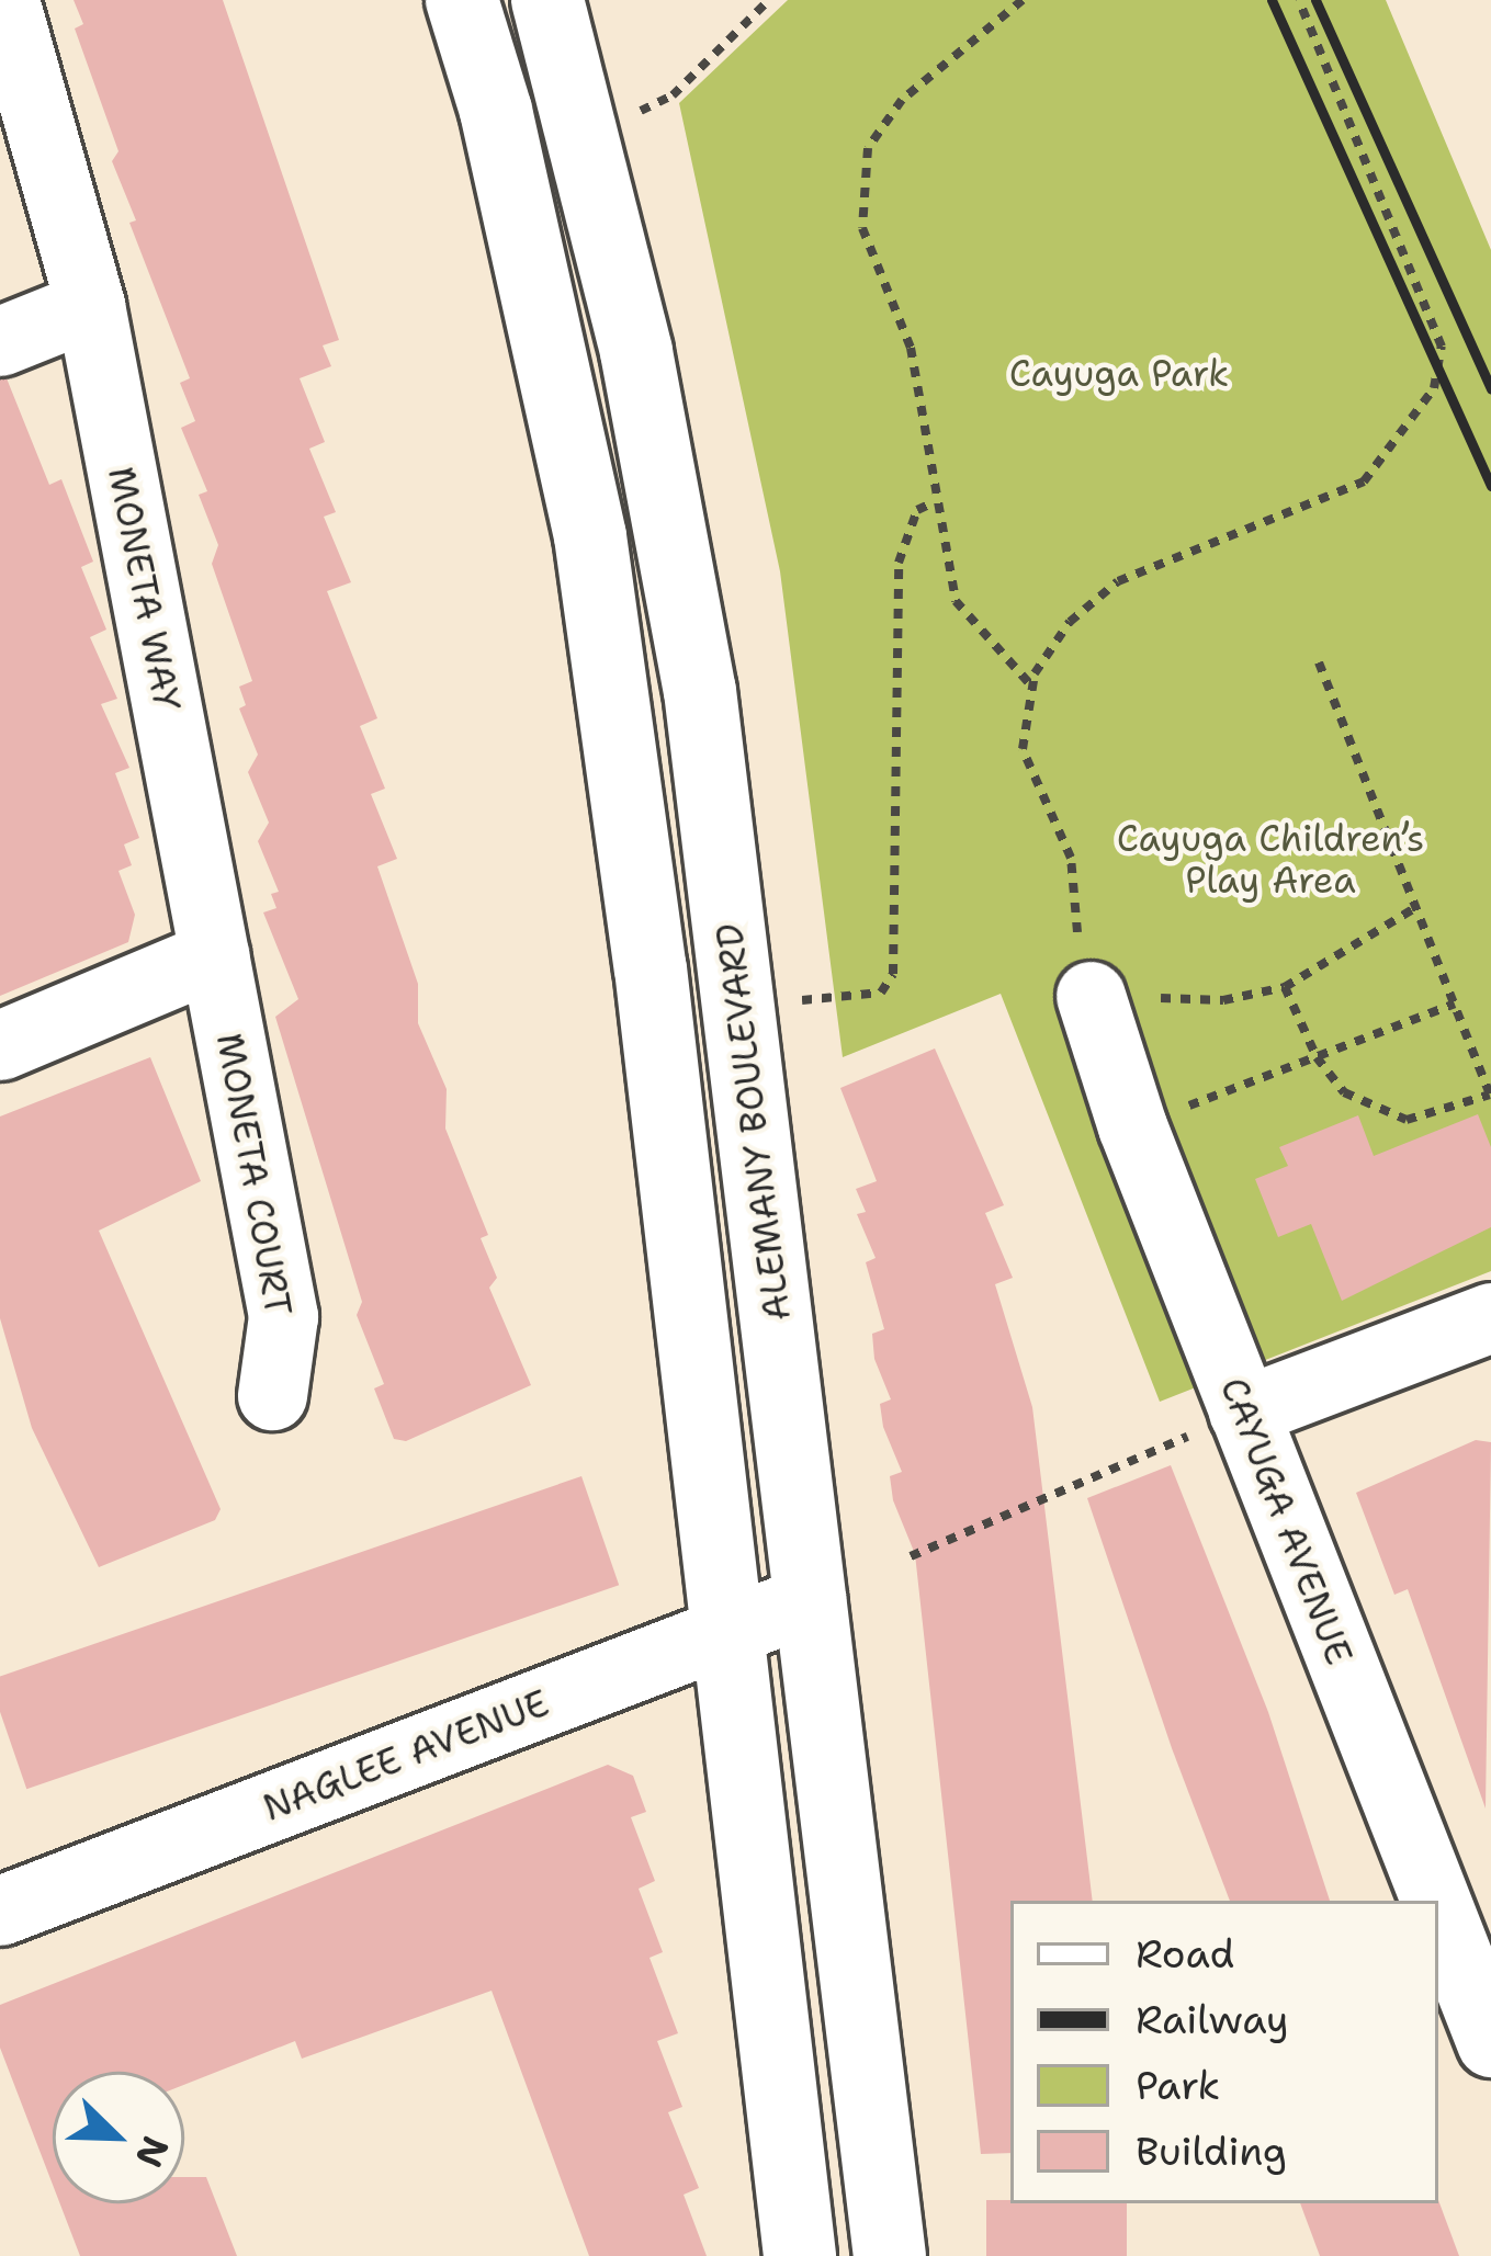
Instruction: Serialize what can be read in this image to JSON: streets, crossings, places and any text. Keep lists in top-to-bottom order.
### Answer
{
  "streets": {
    "main road": ["ALEMANY BOULEVARD"],
    "street": [
      "MONETA WAY",
      "MONETA COURT",
      "CAYUGA AVENUE",
      "NAGLEE AVENUE"
    ]
  },
  "crossings": [
    ["MONETA WAY", "MONETA COURT"],
    ["ALEMANY BOULEVARD", "NAGLEE AVENUE"]
  ],
  "parks": ["Cayuga Park", "Cayuga Children’s Play Area"],
  "legend": [
    "Road",
    "Railway",
    "Park",
    "Building"
  ],
  "north": "bottom right"
}
